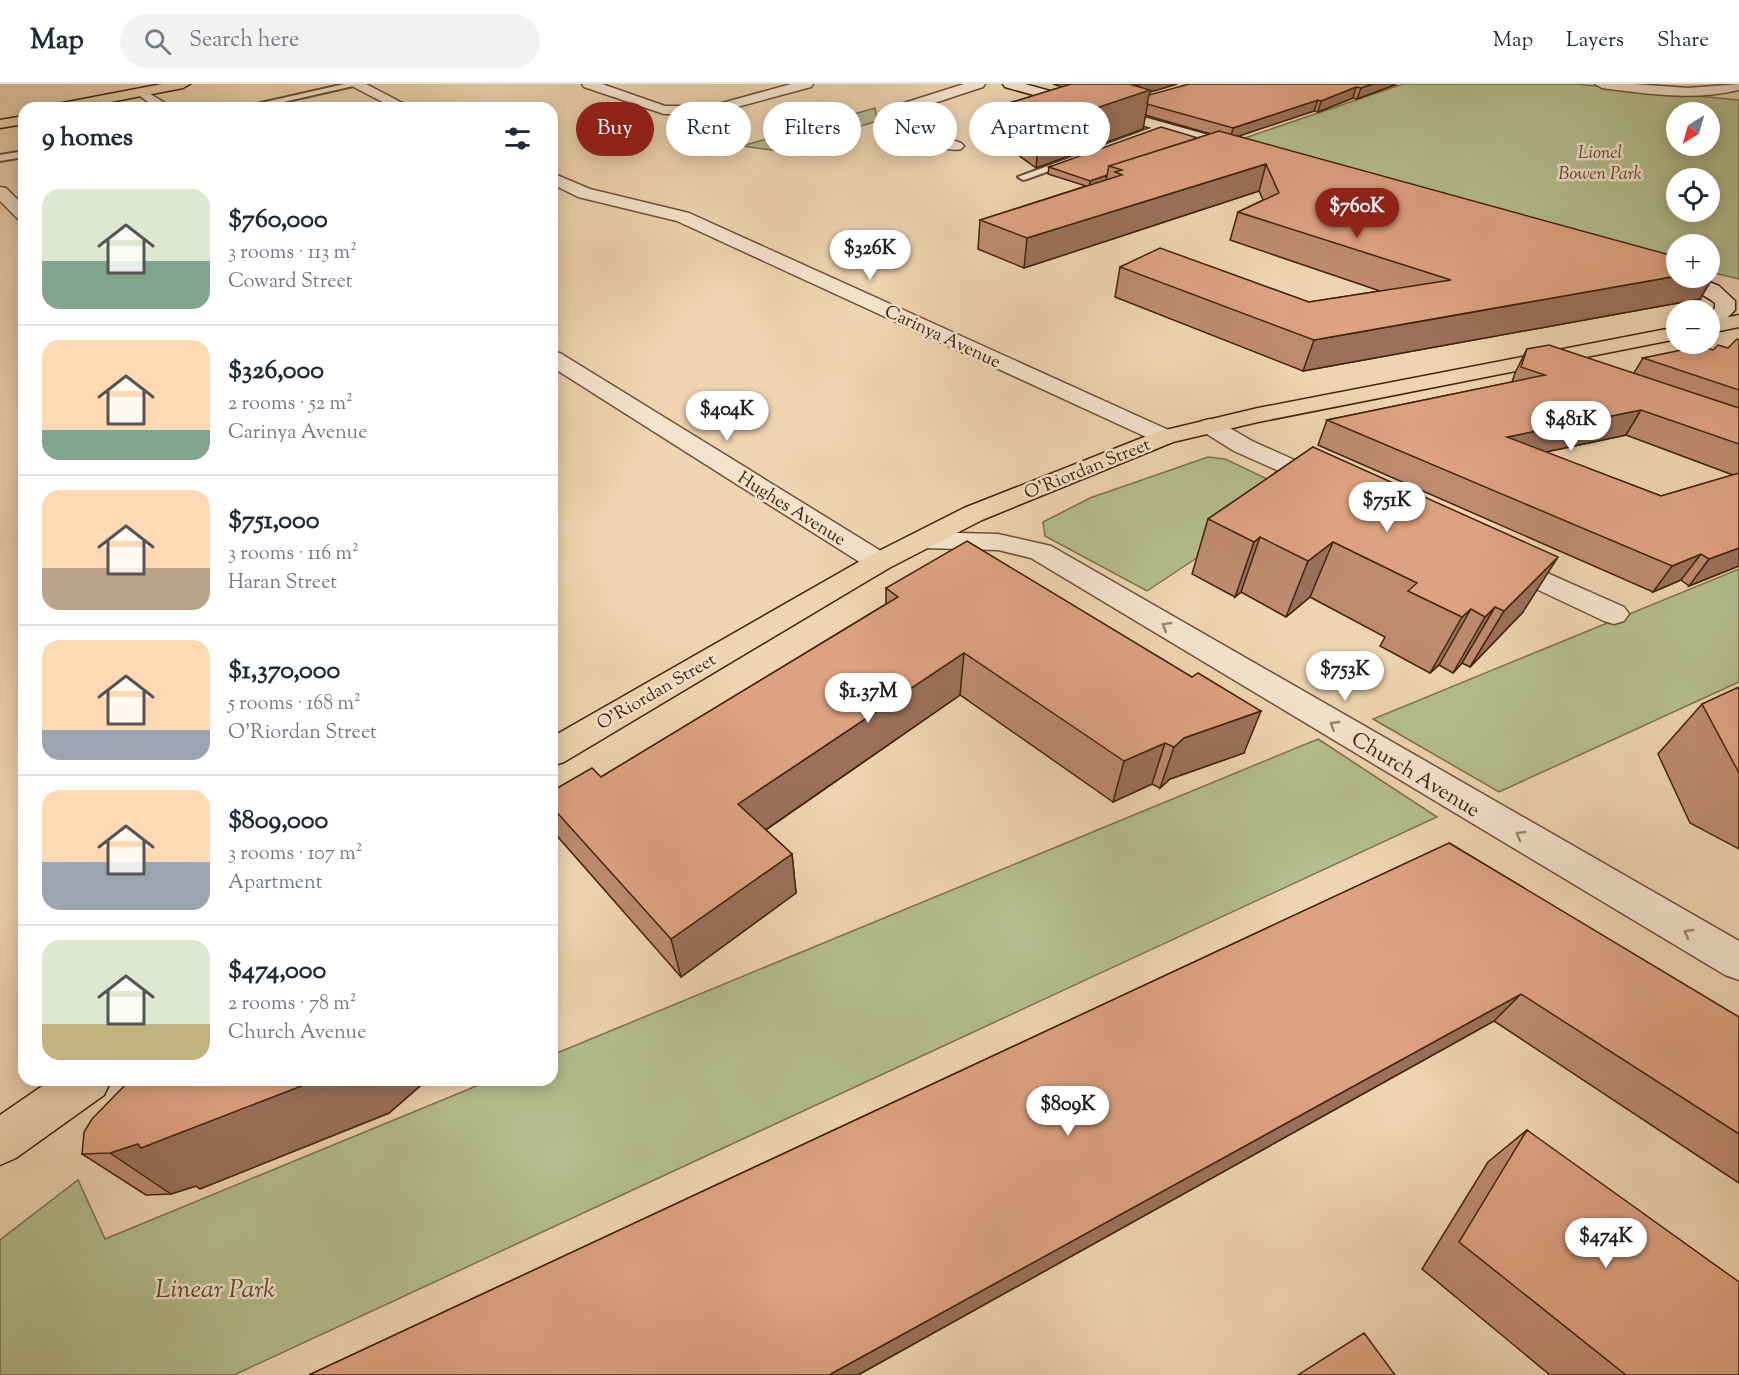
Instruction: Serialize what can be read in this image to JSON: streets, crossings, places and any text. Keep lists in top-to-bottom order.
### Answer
{
  "streets": {
    "main road": ["O'Riordan Street"],
    "street": ["Carinya Avenue", "Hughes Avenue", "Church Avenue"]
  },
  "crossings": [
    ["Carinya Avenue", "O'Riordan Street"],
    ["O'Riordan Street", "Hughes Avenue"],
    ["O'Riordan Street", "Church Avenue"]
  ],
  "parks": ["Lionel Bowen Park", "Linear Park"],
  "north": "bottom left",
  "page": {
    "header": "Map",
    "search": "Search here",
    "nav": ["Map", "Layers", "Share"],
    "map_buttons": ["+", "−"],
    "chip": [
      "Buy",
      "Rent",
      "Filters",
      "New",
      "Apartment"
    ],
    "heading": "9 homes",
    "list": [
      {
        "name": "$760,000",
        "note": "3 rooms · 113 m² · Coward Street"
      },
      {
        "name": "$326,000",
        "note": "2 rooms · 52 m² · Carinya Avenue"
      },
      {
        "name": "$751,000",
        "note": "3 rooms · 116 m² · Haran Street"
      },
      {
        "name": "$1,370,000",
        "note": "5 rooms · 168 m² · O'Riordan Street"
      },
      {
        "name": "$809,000",
        "note": "3 rooms · 107 m² · Apartment"
      },
      {
        "name": "$474,000",
        "note": "2 rooms · 78 m² · Church Avenue"
      }
    ],
    "price": [
      "$760K",
      "$326K",
      "$404K",
      "$481K",
      "$751K",
      "$753K",
      "$1.37M",
      "$809K",
      "$474K"
    ]
  }
}
